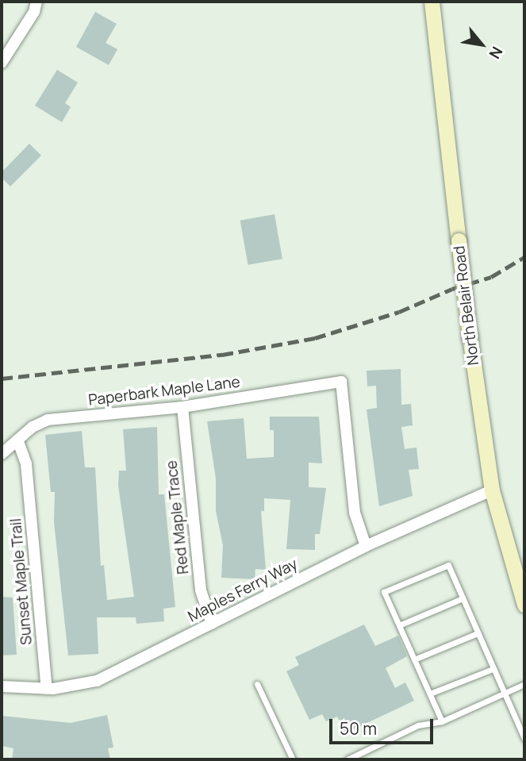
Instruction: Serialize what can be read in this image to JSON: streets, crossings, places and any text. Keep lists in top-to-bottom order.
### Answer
{
  "streets": {
    "street": [
      "North Belair Road",
      "Paperbark Maple Lane",
      "Red Maple Trace",
      "Sunset Maple Trail",
      "Maples Ferry Way"
    ]
  },
  "crossings": [
    ["North Belair Road", "Maples Ferry Way"],
    ["Paperbark Maple Lane", "Red Maple Trace"],
    ["Paperbark Maple Lane", "Sunset Maple Trail"],
    ["Paperbark Maple Lane", "Maples Ferry Way"],
    ["Red Maple Trace", "Maples Ferry Way"],
    ["Sunset Maple Trail", "Maples Ferry Way"]
  ],
  "scale_bar": "50 m",
  "north": "bottom right"
}
